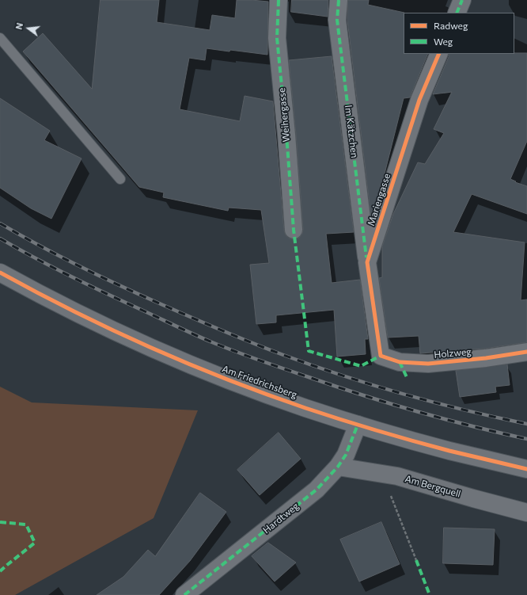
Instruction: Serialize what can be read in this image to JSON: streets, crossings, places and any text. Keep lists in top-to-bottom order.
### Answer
{
  "streets": {
    "street": [
      "Weihergasse",
      "Im Kätzchen",
      "Mariengasse",
      "Holzweg",
      "Am Friedrichsberg",
      "Am Bergquell",
      "Hardtweg"
    ]
  },
  "crossings": [
    ["Im Kätzchen", "Mariengasse"],
    ["Mariengasse", "Holzweg"],
    ["Am Friedrichsberg", "Hardtweg"],
    ["Am Bergquell", "Hardtweg"]
  ],
  "legend": ["Radweg", "Weg"],
  "north": "left"
}
